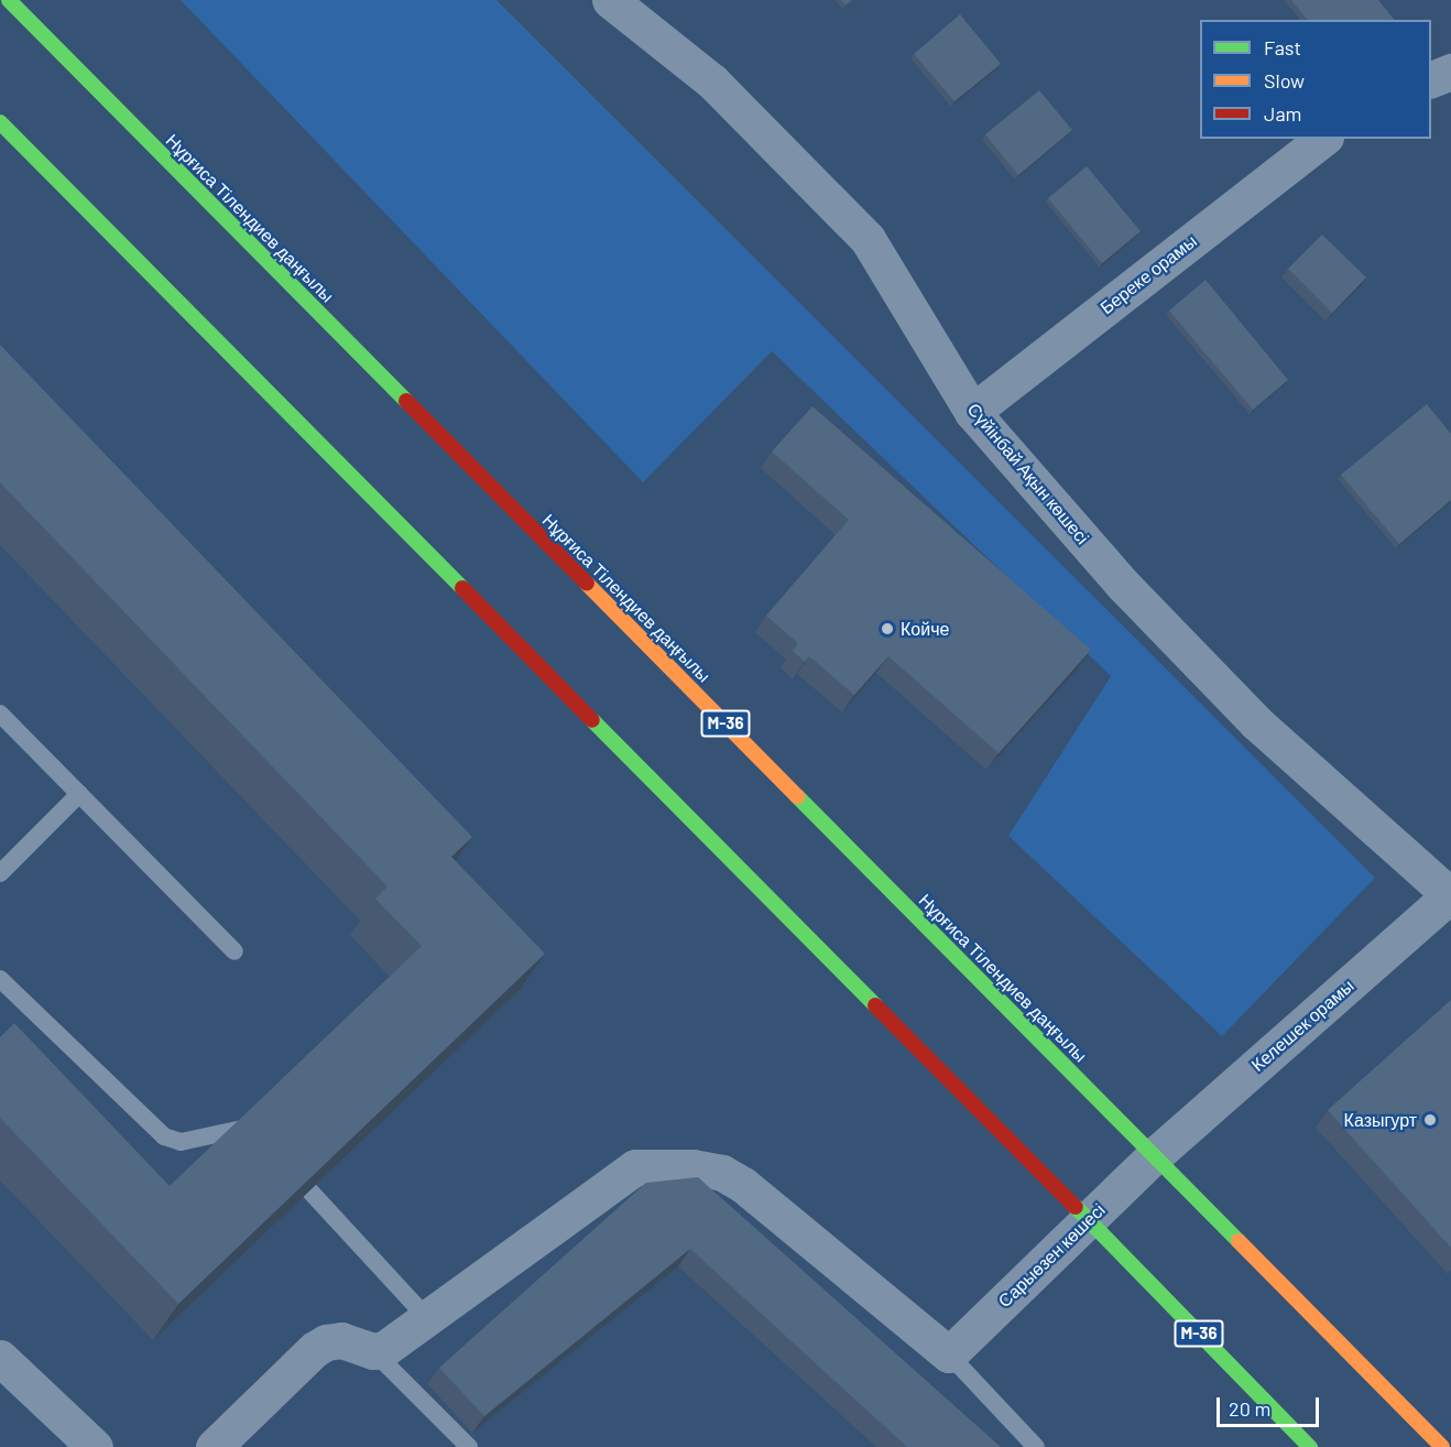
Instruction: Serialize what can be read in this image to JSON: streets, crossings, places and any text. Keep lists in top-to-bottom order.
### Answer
{
  "streets": {
    "main road": ["Нұрғиса Тілендиев даңғылы", "M-36"],
    "street": [
      "Береке орамы",
      "Сүйінбай Ақын көшесі",
      "Келешек орамы",
      "Сарыөзен көшесі"
    ]
  },
  "crossings": [
    ["Нұрғиса Тілендиев даңғылы", "Келешек орамы"],
    ["Нұрғиса Тілендиев даңғылы", "Сарыөзен көшесі"],
    ["Береке орамы", "Сүйінбай Ақын көшесі"],
    ["Сүйінбай Ақын көшесі", "Келешек орамы"],
    ["M-36", "Сарыөзен көшесі"],
    ["Келешек орамы", "Сарыөзен көшесі"]
  ],
  "places": ["Койче", "Казыгурт"],
  "legend": ["Fast", "Slow", "Jam"],
  "scale_bar": "20 m"
}
